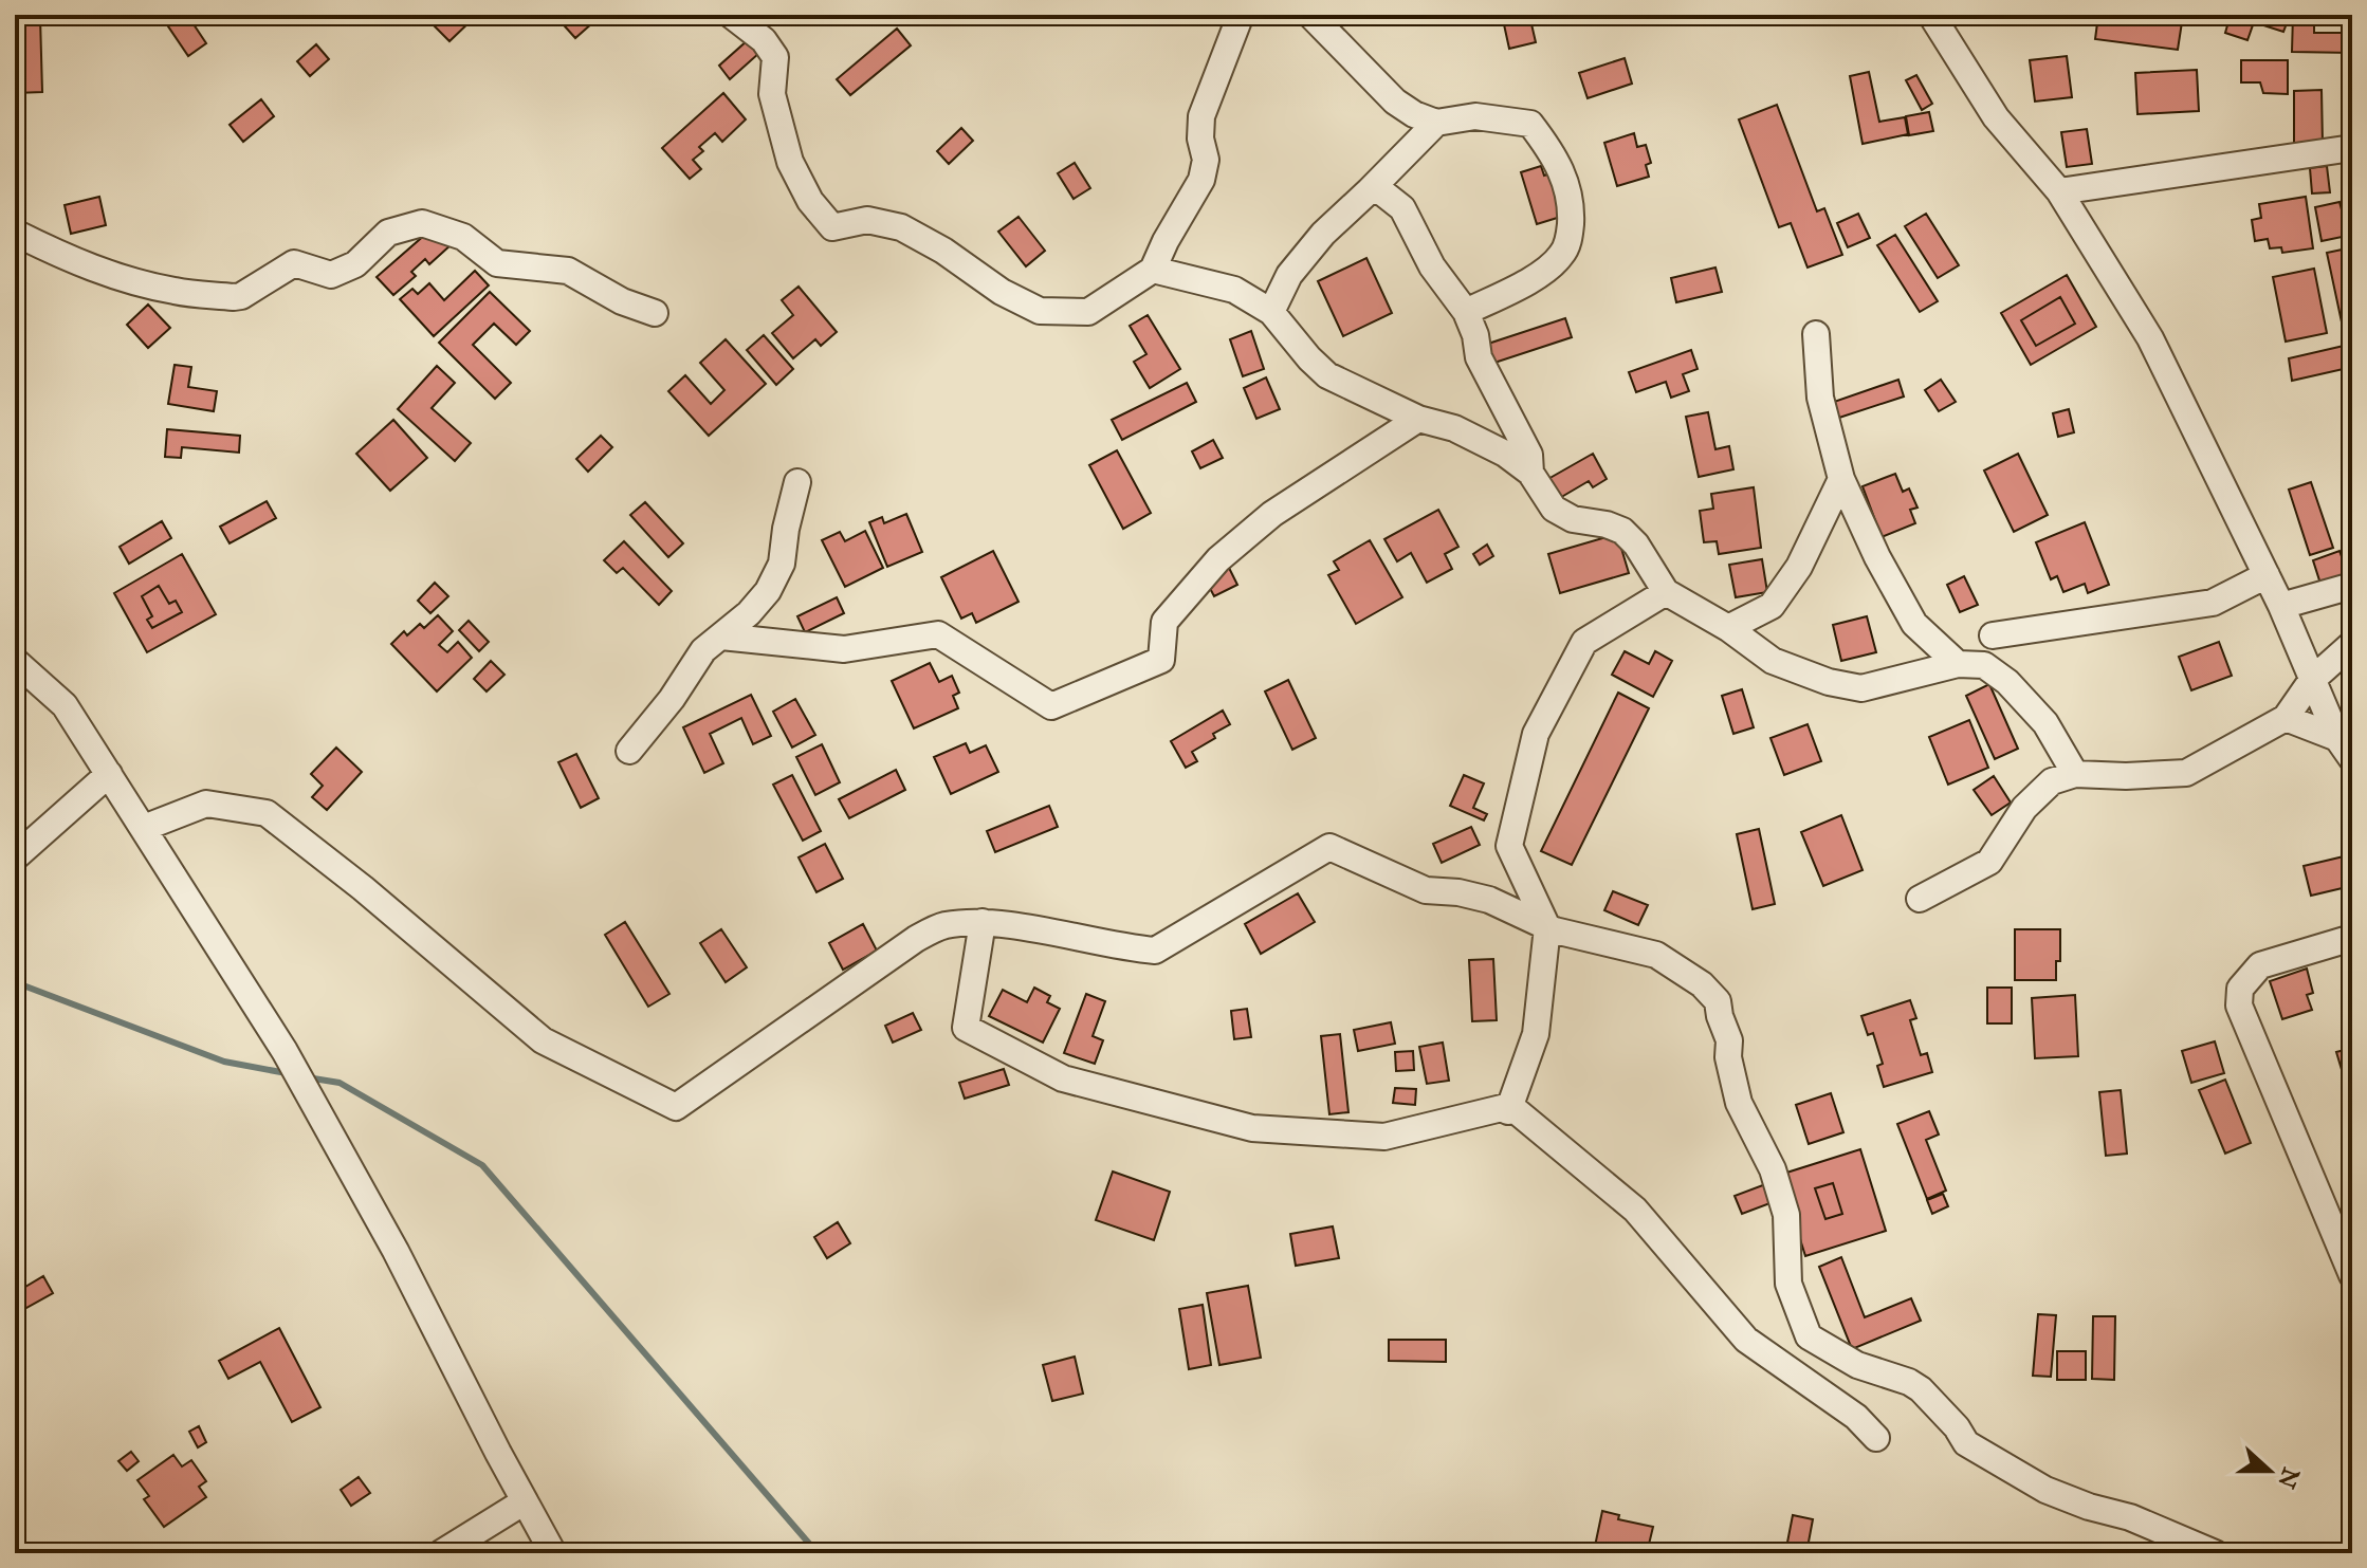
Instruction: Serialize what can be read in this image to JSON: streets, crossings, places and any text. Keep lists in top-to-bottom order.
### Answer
{
  "north": "right"
}
